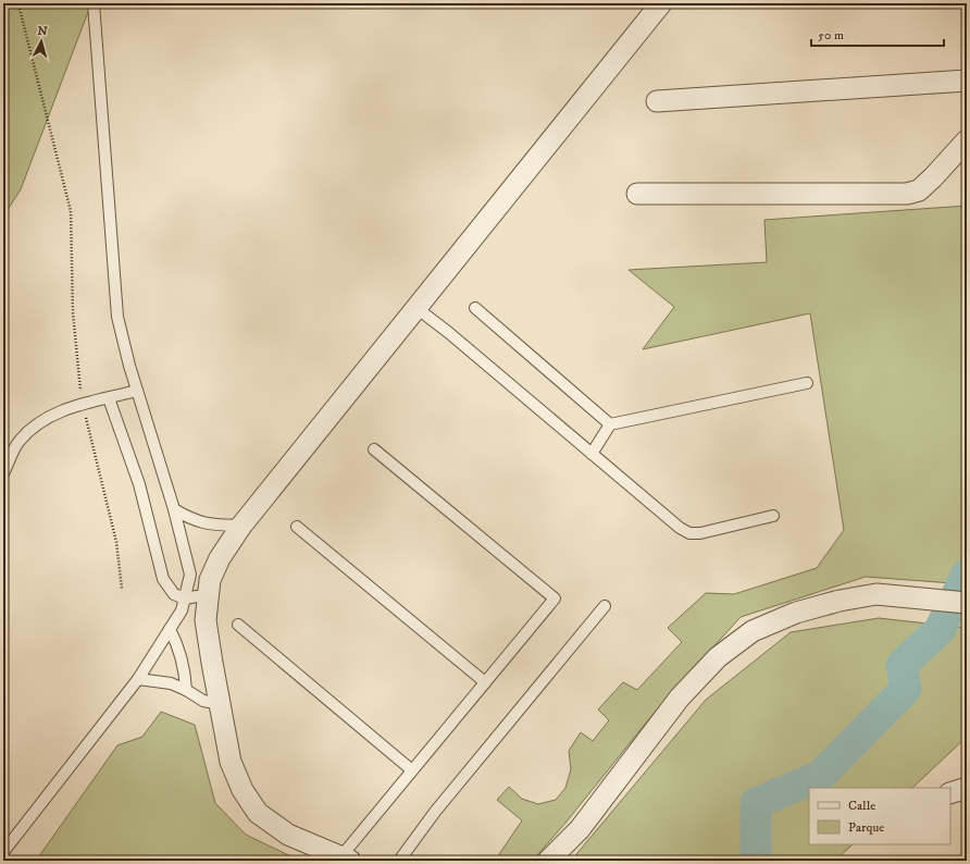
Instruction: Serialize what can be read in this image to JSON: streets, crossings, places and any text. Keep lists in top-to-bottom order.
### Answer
{
  "legend": ["Calle", "Parque"],
  "scale_bar": "50 m",
  "north": "top"
}
